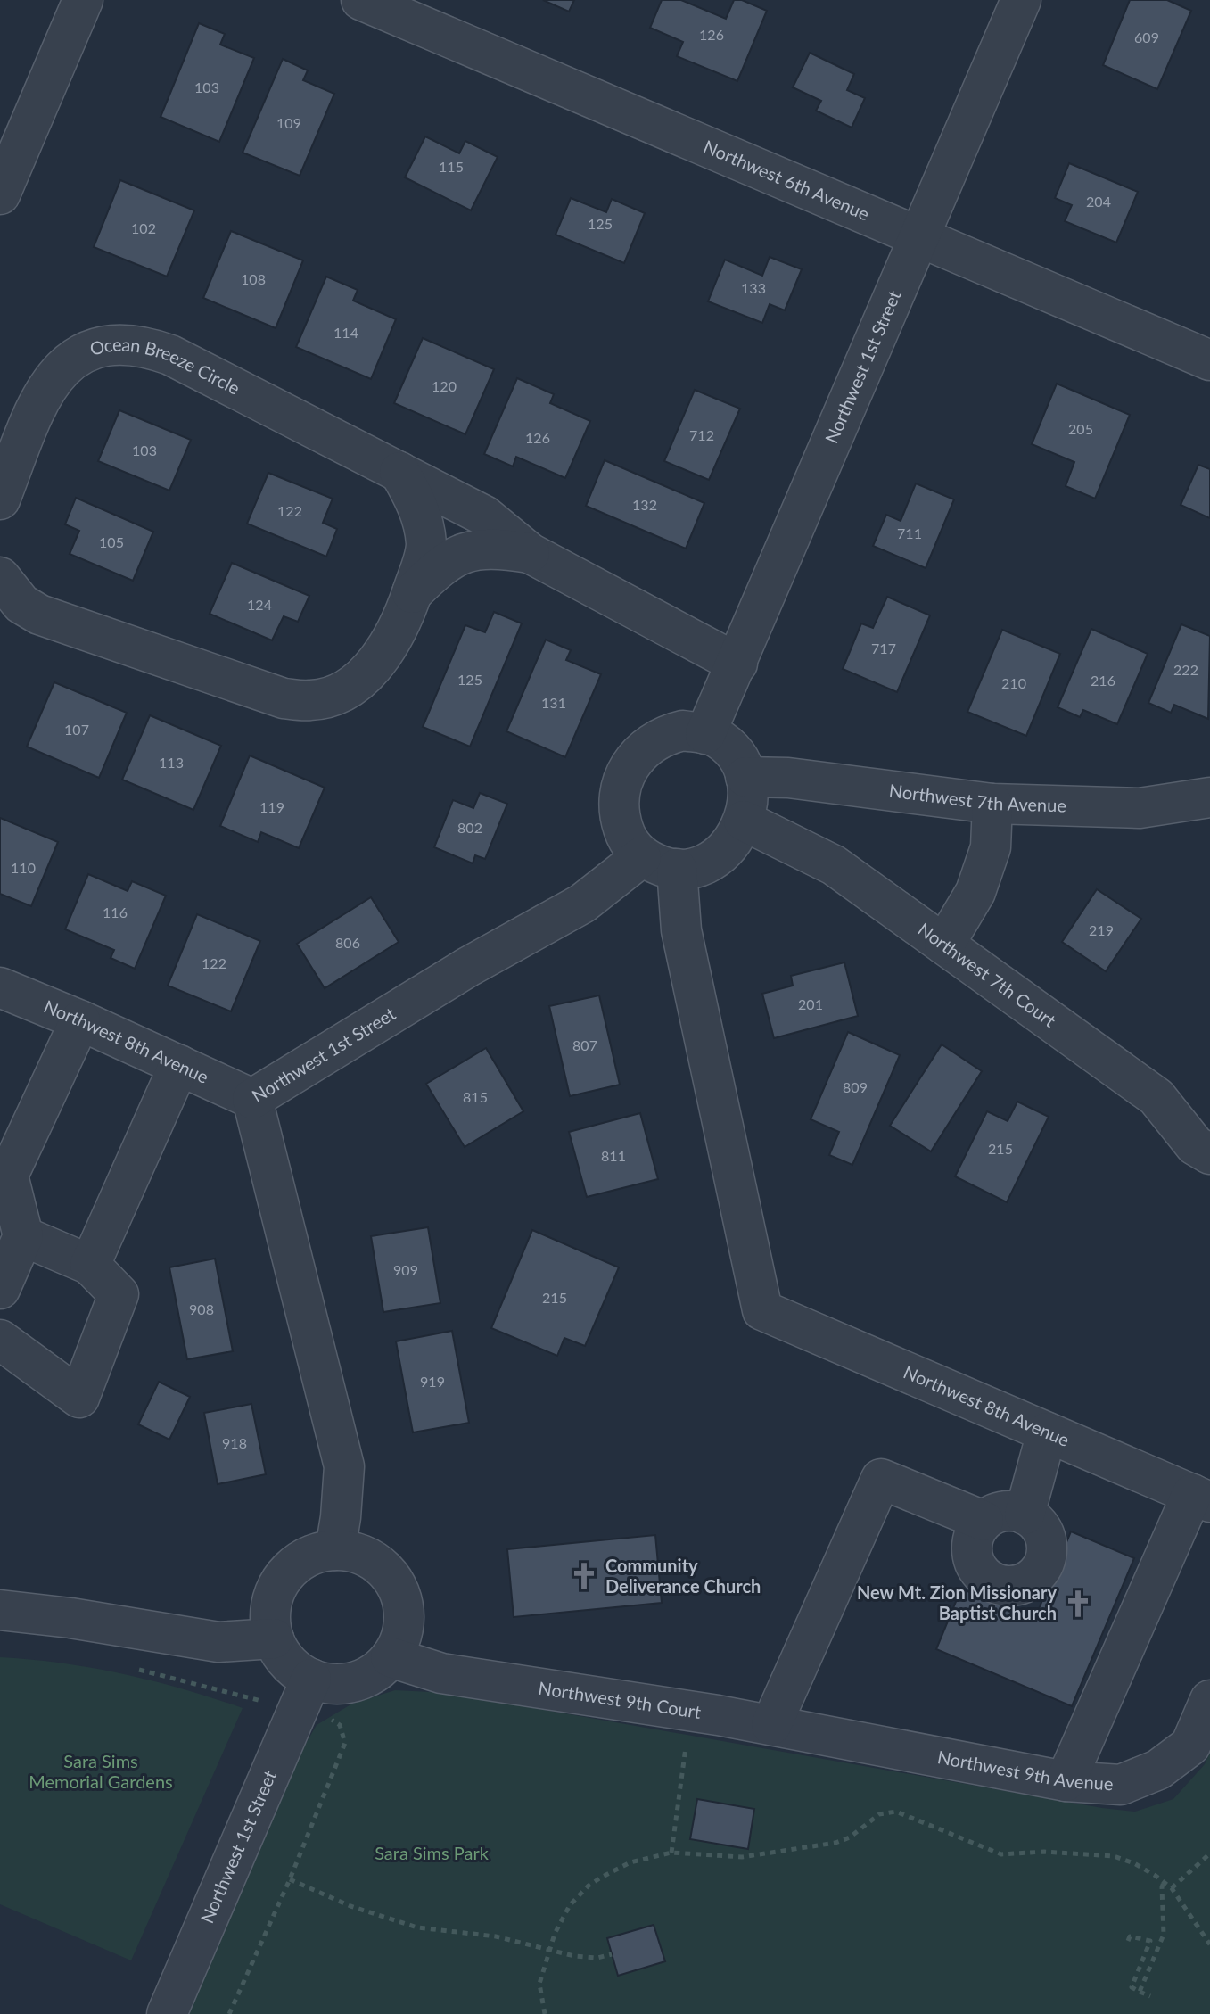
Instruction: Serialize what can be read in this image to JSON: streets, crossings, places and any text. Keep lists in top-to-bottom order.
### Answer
{
  "streets": {
    "street": [
      "Northwest 6th Avenue",
      "Northwest 1st Street",
      "Ocean Breeze Circle",
      "Northwest 7th Avenue",
      "Northwest 7th Court",
      "Northwest 8th Avenue",
      "Northwest 9th Court",
      "Northwest 9th Avenue"
    ]
  },
  "crossings": [
    ["Northwest 6th Avenue", "Northwest 1st Street"],
    ["Northwest 1st Street", "Ocean Breeze Circle"],
    ["Northwest 1st Street", "Northwest 7th Avenue"],
    ["Northwest 1st Street", "Northwest 7th Court"],
    ["Northwest 1st Street", "Northwest 8th Avenue"],
    ["Northwest 1st Street", "Northwest 9th Court"],
    ["Northwest 7th Avenue", "Northwest 7th Court"],
    ["Northwest 7th Avenue", "Northwest 8th Avenue"],
    ["Northwest 7th Court", "Northwest 8th Avenue"],
    ["Northwest 9th Court", "Northwest 9th Avenue"]
  ],
  "parks": ["Sara Sims Memorial Gardens", "Sara Sims Park"],
  "places": {
    "church": ["Community Deliverance Church", "New Mt. Zion Missionary Baptist Church"]
  },
  "house_numbers": [
    "126",
    "609",
    "103",
    "109",
    "115",
    "204",
    "125",
    "102",
    "108",
    "133",
    "114",
    "120",
    "205",
    "712",
    "126",
    "103",
    "132",
    "122",
    "711",
    "105",
    "124",
    "717",
    "222",
    "125",
    "216",
    "210",
    "131",
    "107",
    "113",
    "119",
    "802",
    "110",
    "116",
    "219",
    "806",
    "122",
    "201",
    "807",
    "809",
    "815",
    "215",
    "811",
    "909",
    "215",
    "908",
    "919",
    "918"
  ]
}
